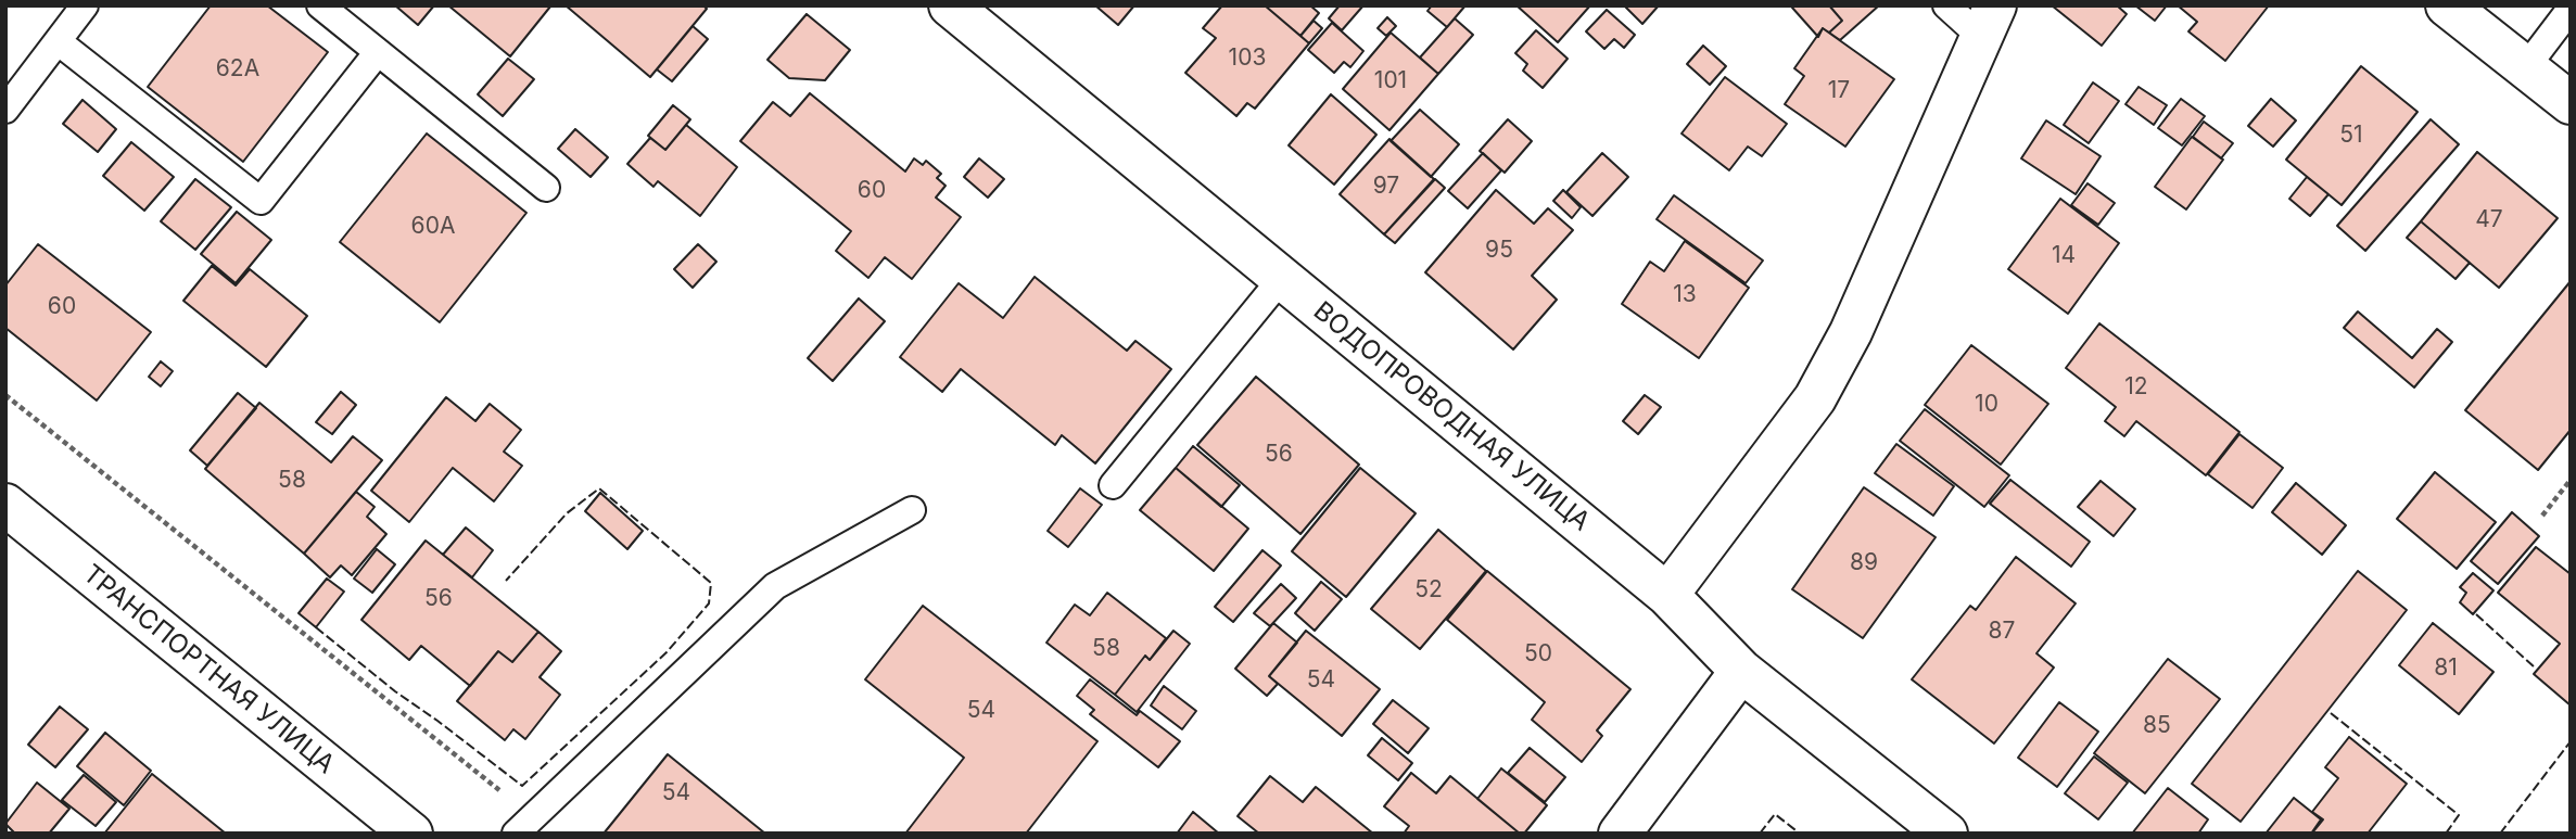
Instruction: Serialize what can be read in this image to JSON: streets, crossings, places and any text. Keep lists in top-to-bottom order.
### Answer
{
  "streets": {
    "street": ["ВОДОПРОВОДНАЯ УЛИЦА", "ТРАНСПОРТНАЯ УЛИЦА"]
  },
  "house_numbers": [
    "103",
    "62А",
    "101",
    "17",
    "51",
    "97",
    "60",
    "47",
    "60А",
    "95",
    "14",
    "13",
    "60",
    "12",
    "10",
    "56",
    "58",
    "89",
    "52",
    "56",
    "87",
    "58",
    "50",
    "81",
    "54",
    "54",
    "85",
    "54"
  ]
}
